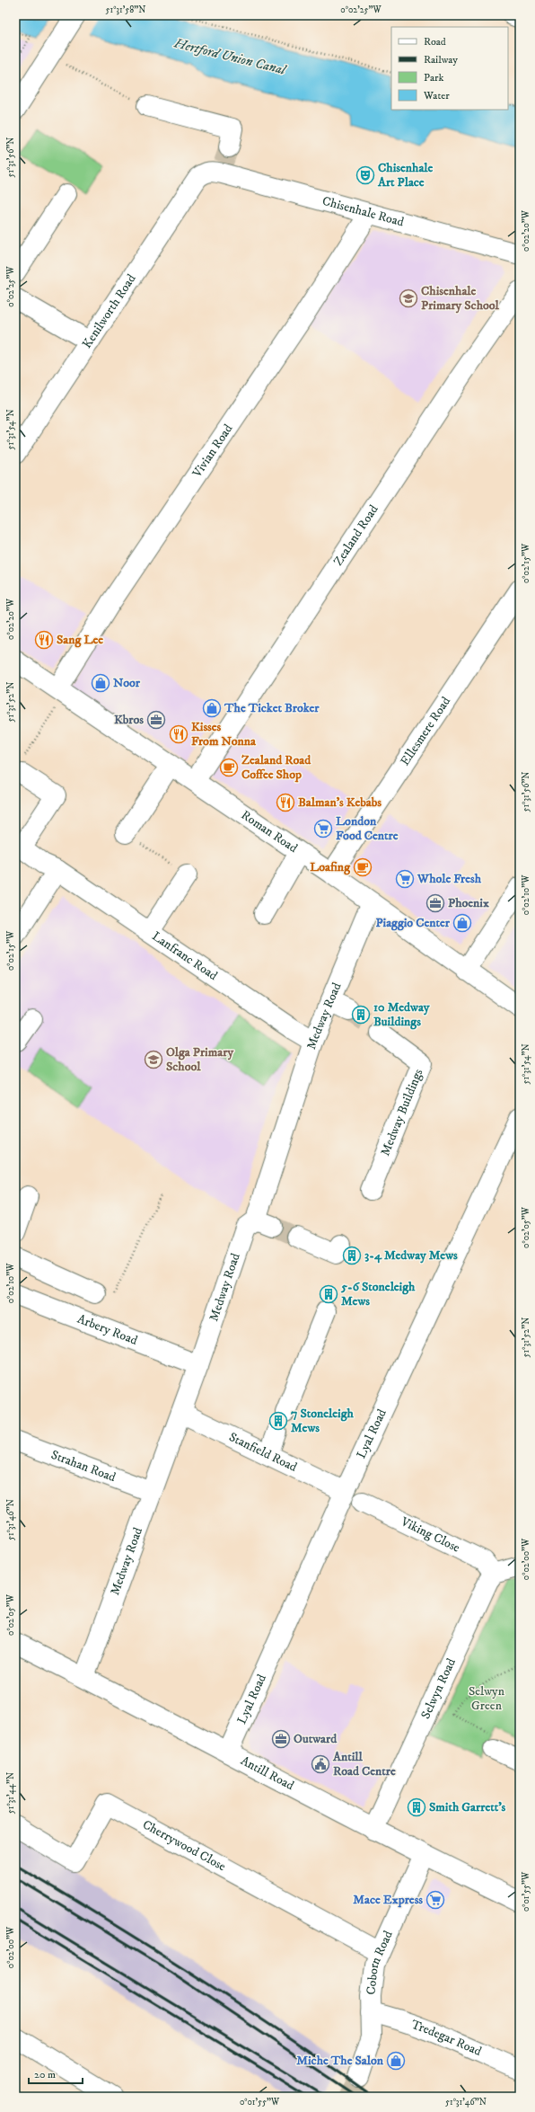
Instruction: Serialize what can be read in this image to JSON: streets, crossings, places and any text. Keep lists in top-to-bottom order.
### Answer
{
  "streets": {
    "street": [
      "Chisenhale Road",
      "Kenilworth Road",
      "Vivian Road",
      "Zealand Road",
      "Ellesmere Road",
      "Roman Road",
      "Lanfranc Road",
      "Medway Road",
      "Medway Buildings",
      "Arbery Road",
      "Lyal Road",
      "Stanfield Road",
      "Strahan Road",
      "Viking Close",
      "Selwyn Road",
      "Antill Road",
      "Cherrywood Close",
      "Coborn Road",
      "Tredegar Road"
    ]
  },
  "crossings": [
    ["Chisenhale Road", "Kenilworth Road"],
    ["Chisenhale Road", "Vivian Road"],
    ["Vivian Road", "Roman Road"],
    ["Zealand Road", "Roman Road"],
    ["Ellesmere Road", "Roman Road"],
    ["Roman Road", "Medway Road"],
    ["Lanfranc Road", "Medway Road"],
    ["Medway Road", "Arbery Road"],
    ["Medway Road", "Stanfield Road"],
    ["Medway Road", "Strahan Road"],
    ["Medway Road", "Antill Road"],
    ["Lyal Road", "Stanfield Road"],
    ["Lyal Road", "Antill Road"],
    ["Viking Close", "Selwyn Road"],
    ["Selwyn Road", "Antill Road"],
    ["Antill Road", "Coborn Road"],
    ["Cherrywood Close", "Coborn Road"],
    ["Coborn Road", "Tredegar Road"]
  ],
  "water": ["Hertford Union Canal"],
  "parks": ["Selwyn Green"],
  "places": {
    "theatre": ["Chisenhale Art Place"],
    "school or university": ["Chisenhale Primary School", "Olga Primary School"],
    "restaurant": ["Sang Lee", "Kisses From Nonna", "Balman's Kebabs"],
    "shop": [
      "Noor",
      "The Ticket Broker",
      "Piaggio Center",
      "Miche The Salon"
    ],
    "office": ["Kbros", "Phoenix", "Outward"],
    "cafe": ["Zealand Road Coffee Shop", "Loafing"],
    "supermarket": ["London Food Centre", "Whole Fresh", "Mace Express"],
    "building": [
      "10 Medway Buildings",
      "3-4 Medway Mews",
      "5-6 Stoneleigh Mews",
      "7 Stoneleigh Mews",
      "Smith Garrett's"
    ],
    "public building": ["Antill Road Centre"]
  },
  "legend": [
    "Road",
    "Railway",
    "Park",
    "Water"
  ],
  "scale_bar": "20 m",
  "coordinates": [
    "51°31'58\"N",
    "0°02'25\"W",
    "51°31'56\"N",
    "0°02'20\"W",
    "51°31'54\"N",
    "0°02'15\"W",
    "51°31'52\"N",
    "0°02'10\"W",
    "0°02'05\"W",
    "51°31'46\"N",
    "0°02'00\"W",
    "51°31'44\"N",
    "0°01'55\"W"
  ]
}
